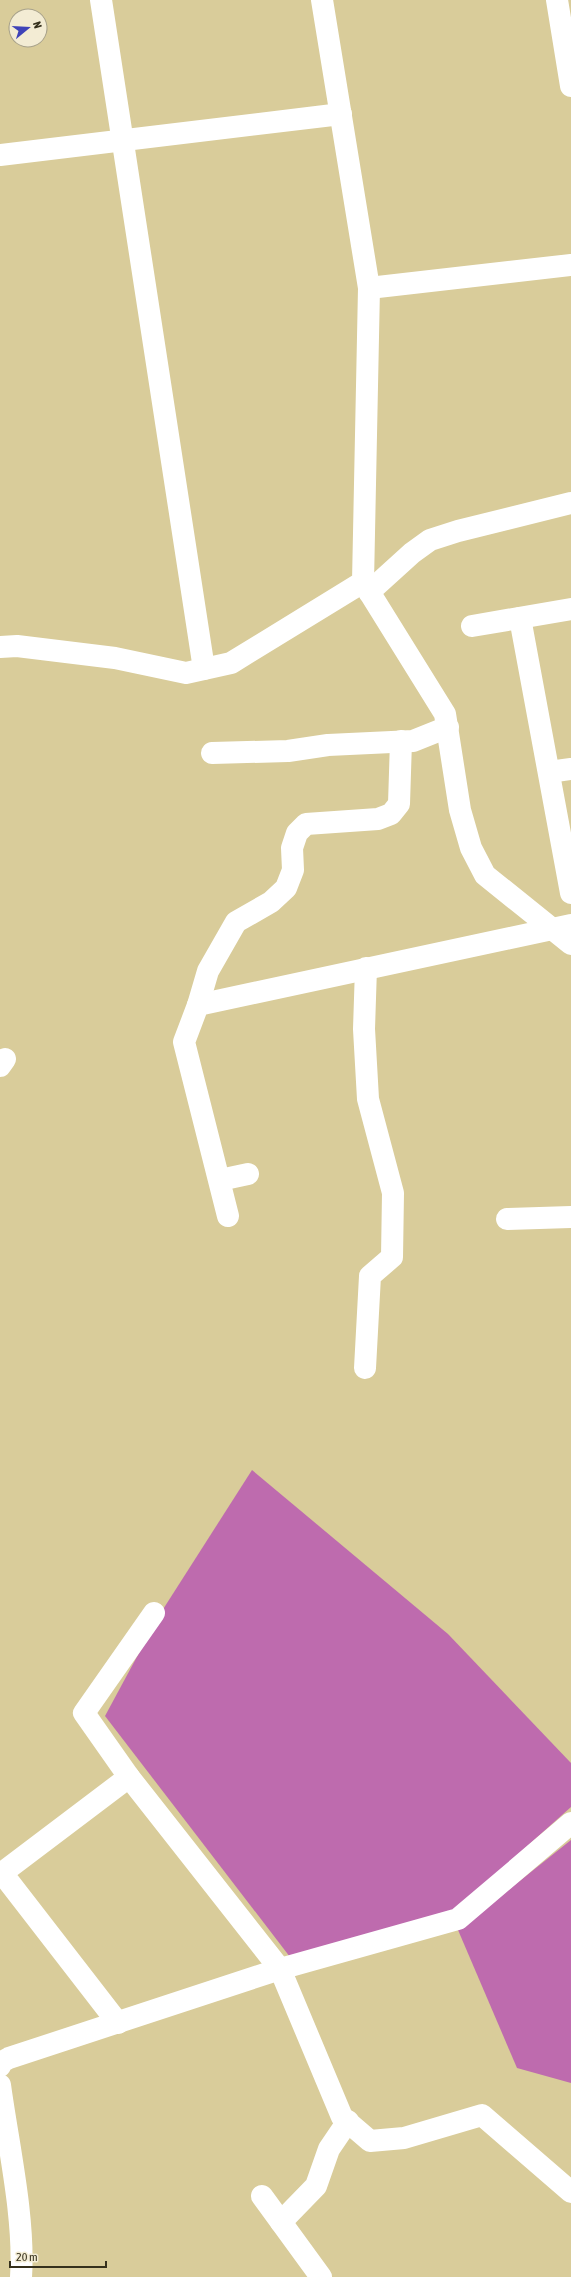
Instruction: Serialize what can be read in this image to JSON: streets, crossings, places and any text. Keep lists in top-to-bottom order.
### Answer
{
  "scale_bar": "20 m",
  "north": "right"
}
